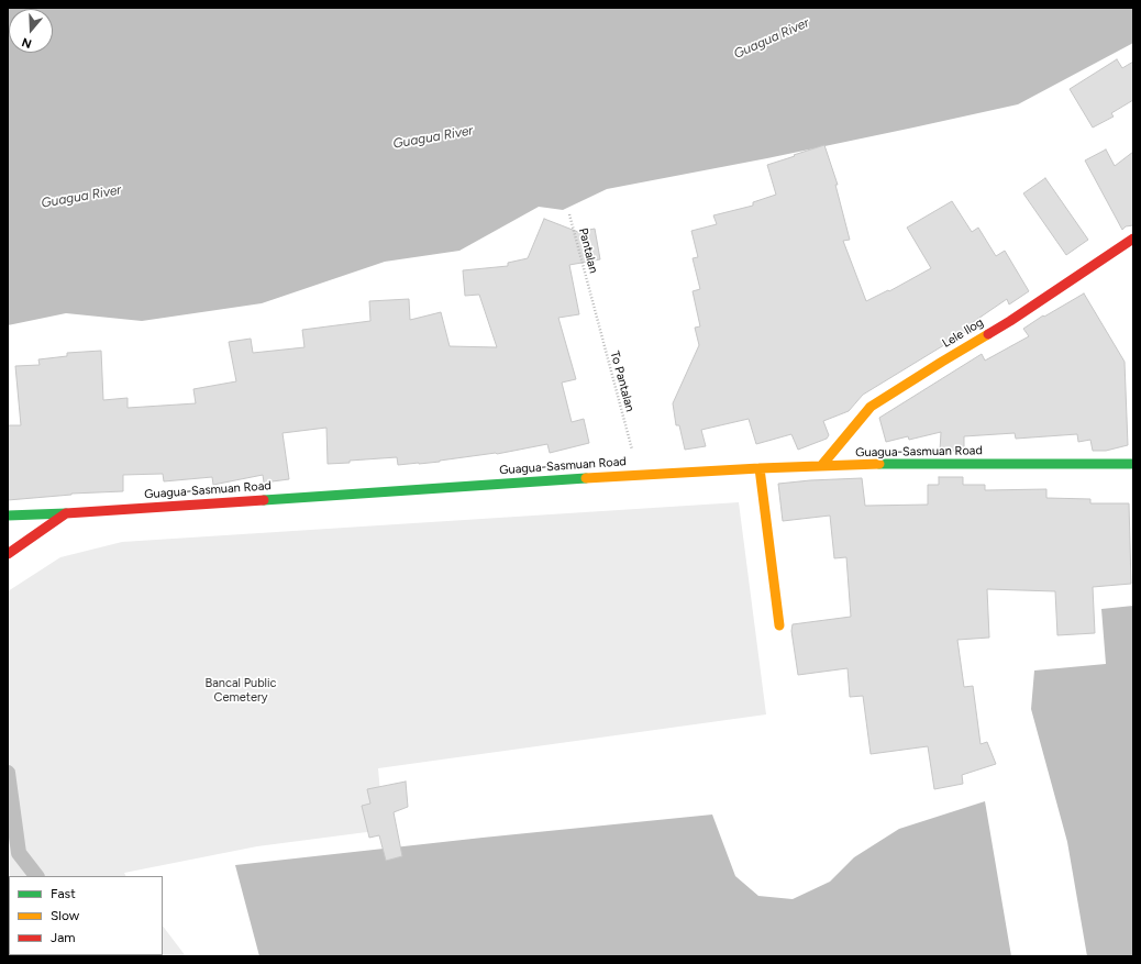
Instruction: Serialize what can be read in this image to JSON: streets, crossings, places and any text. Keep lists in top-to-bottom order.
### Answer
{
  "streets": {
    "main road": ["Lele Ilog", "Guagua-Sasmuan Road"],
    "path": ["Pantalan", "To Pantalan"]
  },
  "crossings": [
    ["Pantalan", "To Pantalan"],
    ["Lele Ilog", "Guagua-Sasmuan Road"],
    ["To Pantalan", "Guagua-Sasmuan Road"]
  ],
  "water": ["Guagua River"],
  "parks": ["Bancal Public Cemetery"],
  "legend": ["Fast", "Slow", "Jam"],
  "north": "bottom"
}
